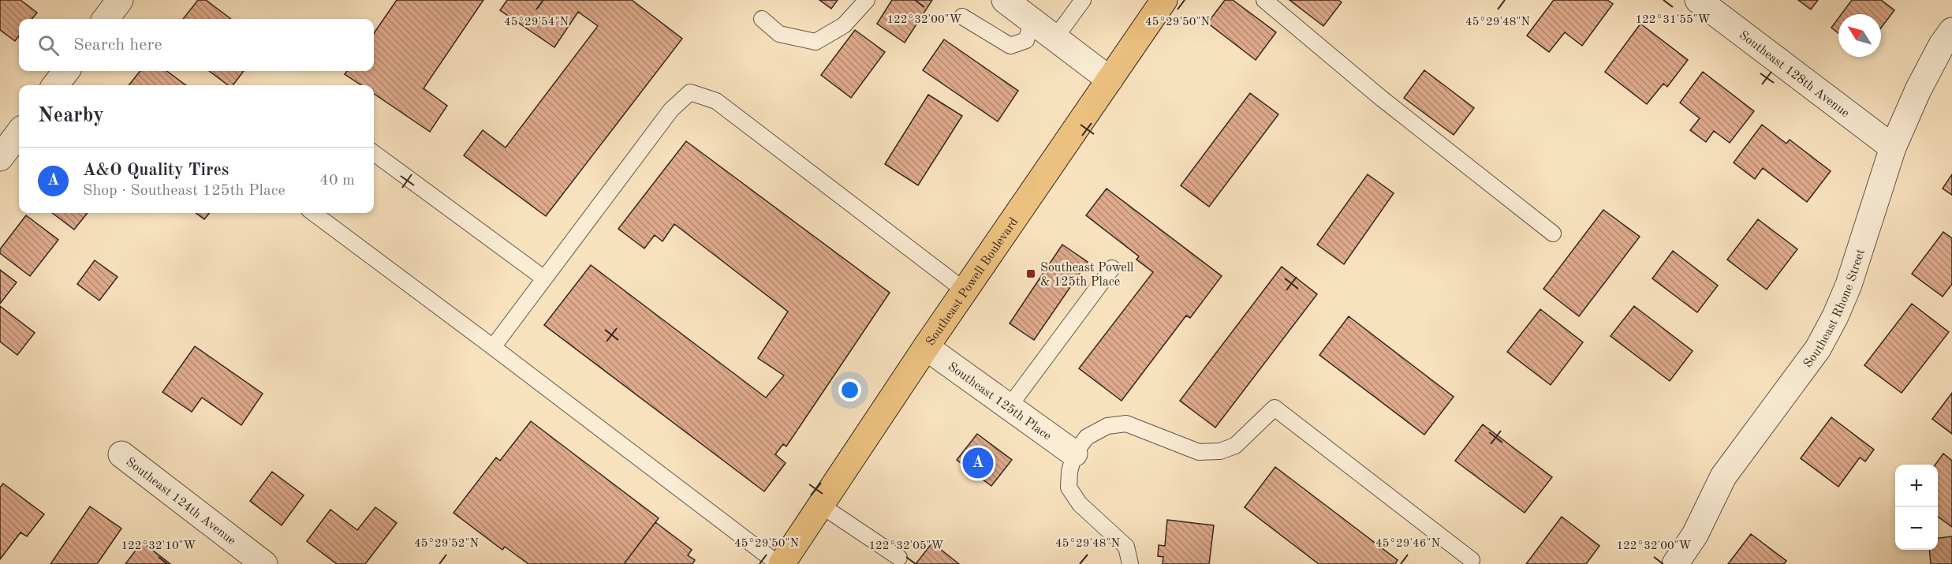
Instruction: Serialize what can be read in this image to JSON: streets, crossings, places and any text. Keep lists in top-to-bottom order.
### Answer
{
  "streets": {
    "main road": ["Southeast Powell Boulevard"],
    "street": [
      "Southeast 128th Avenue",
      "Southeast Rhone Street",
      "Southeast 125th Place",
      "Southeast 124th Avenue"
    ]
  },
  "crossings": [
    ["Southeast 128th Avenue", "Southeast Rhone Street"],
    ["Southeast Powell Boulevard", "Southeast 125th Place"]
  ],
  "places": {
    "transit": ["Southeast Powell & 125th Place"]
  },
  "north": "top left",
  "page": {
    "search": "Search here",
    "heading": "Nearby",
    "list": [
      {
        "mark": "A",
        "name": "A&O Quality Tires",
        "note": "Shop · Southeast 125th Place",
        "value": "40 m"
      }
    ],
    "pins": "A",
    "map_buttons": ["+", "−"]
  },
  "coordinates": [
    "122°32'00\"W",
    "122°31'55\"W",
    "45°29'54\"N",
    "45°29'50\"N",
    "45°29'48\"N",
    "45°29'52\"N",
    "45°29'46\"N",
    "122°32'10\"W",
    "122°32'05\"W"
  ]
}
